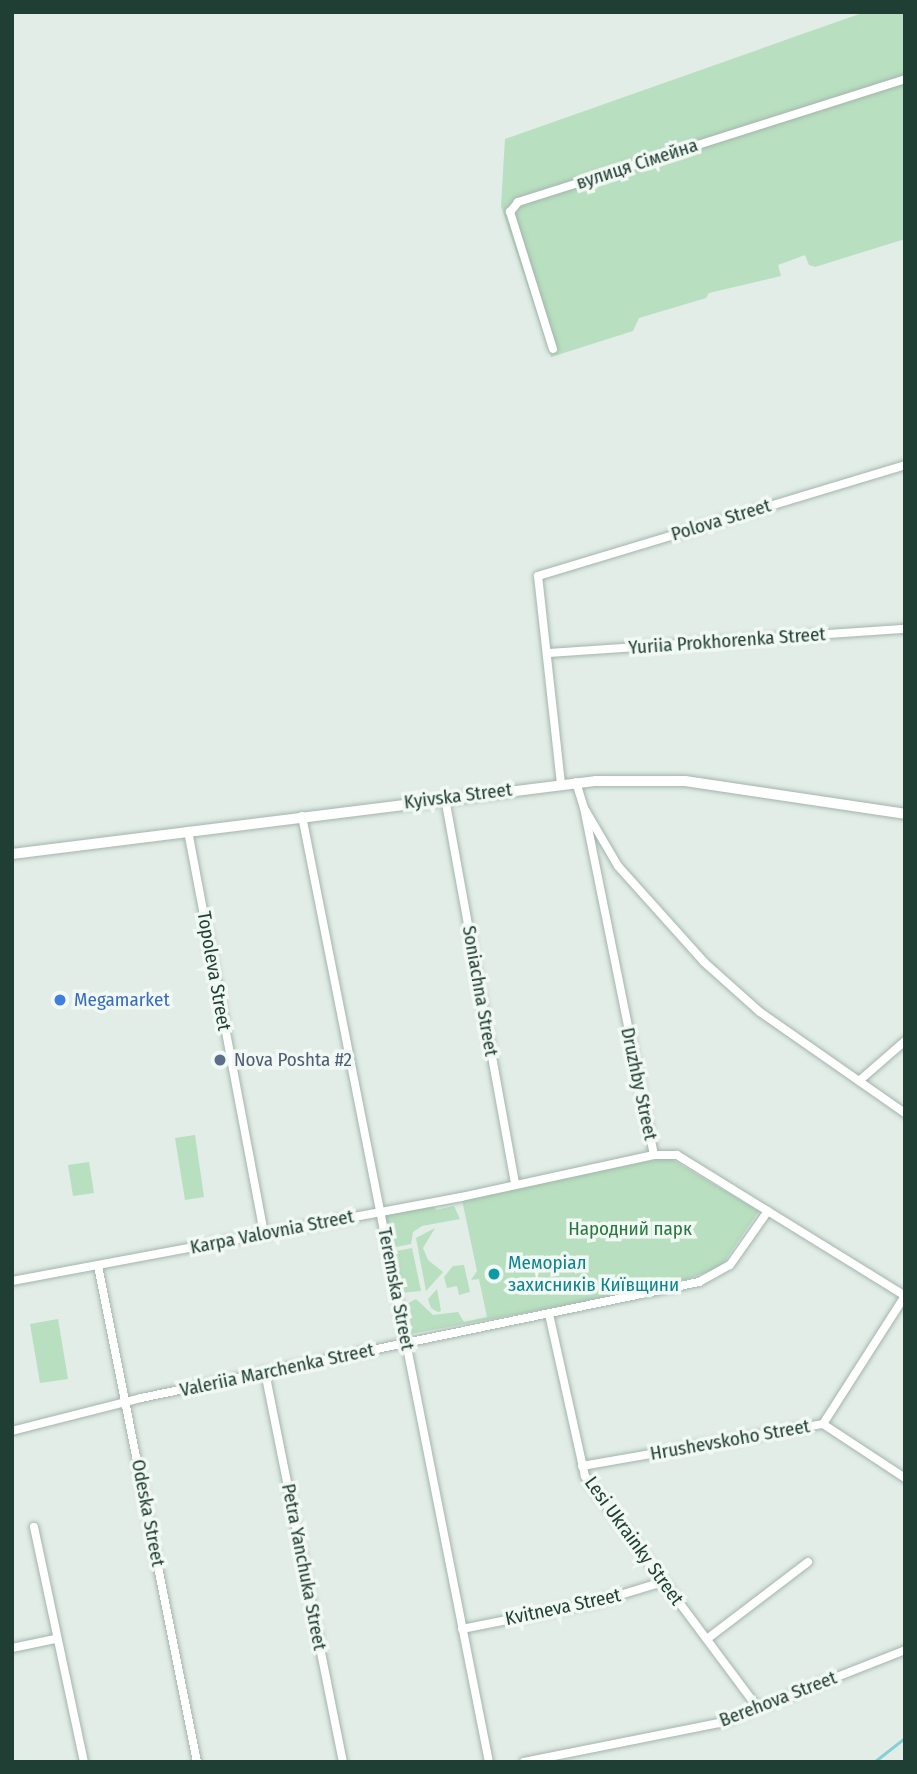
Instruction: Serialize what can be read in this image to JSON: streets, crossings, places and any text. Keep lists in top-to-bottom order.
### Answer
{
  "streets": {
    "street": [
      "вулиця Сімейна",
      "Polova Street",
      "Yuriia Prokhorenka Street",
      "Kyivska Street",
      "Topoleva Street",
      "Soniachna Street",
      "Druzhby Street",
      "Karpa Valovnia Street",
      "Teremska Street",
      "Valeriia Marchenka Street",
      "Hrushevskoho Street",
      "Odeska Street",
      "Lesi Ukrainky Street",
      "Petra Yanchuka Street",
      "Kvitneva Street",
      "Berehova Street"
    ]
  },
  "crossings": [
    ["Polova Street", "Yuriia Prokhorenka Street"],
    ["Kyivska Street", "Topoleva Street"],
    ["Kyivska Street", "Soniachna Street"],
    ["Kyivska Street", "Teremska Street"],
    ["Topoleva Street", "Karpa Valovnia Street"],
    ["Soniachna Street", "Karpa Valovnia Street"],
    ["Druzhby Street", "Karpa Valovnia Street"],
    ["Druzhby Street", "Valeriia Marchenka Street"],
    ["Karpa Valovnia Street", "Teremska Street"],
    ["Karpa Valovnia Street", "Odeska Street"],
    ["Teremska Street", "Valeriia Marchenka Street"],
    ["Teremska Street", "Kvitneva Street"],
    ["Valeriia Marchenka Street", "Odeska Street"],
    ["Valeriia Marchenka Street", "Lesi Ukrainky Street"],
    ["Valeriia Marchenka Street", "Petra Yanchuka Street"],
    ["Hrushevskoho Street", "Lesi Ukrainky Street"],
    ["Lesi Ukrainky Street", "Kvitneva Street"],
    ["Lesi Ukrainky Street", "Berehova Street"]
  ],
  "parks": ["Народний парк"],
  "places": ["Megamarket", "Nova Poshta #2", "Меморіал захисників Київщини"]
}
